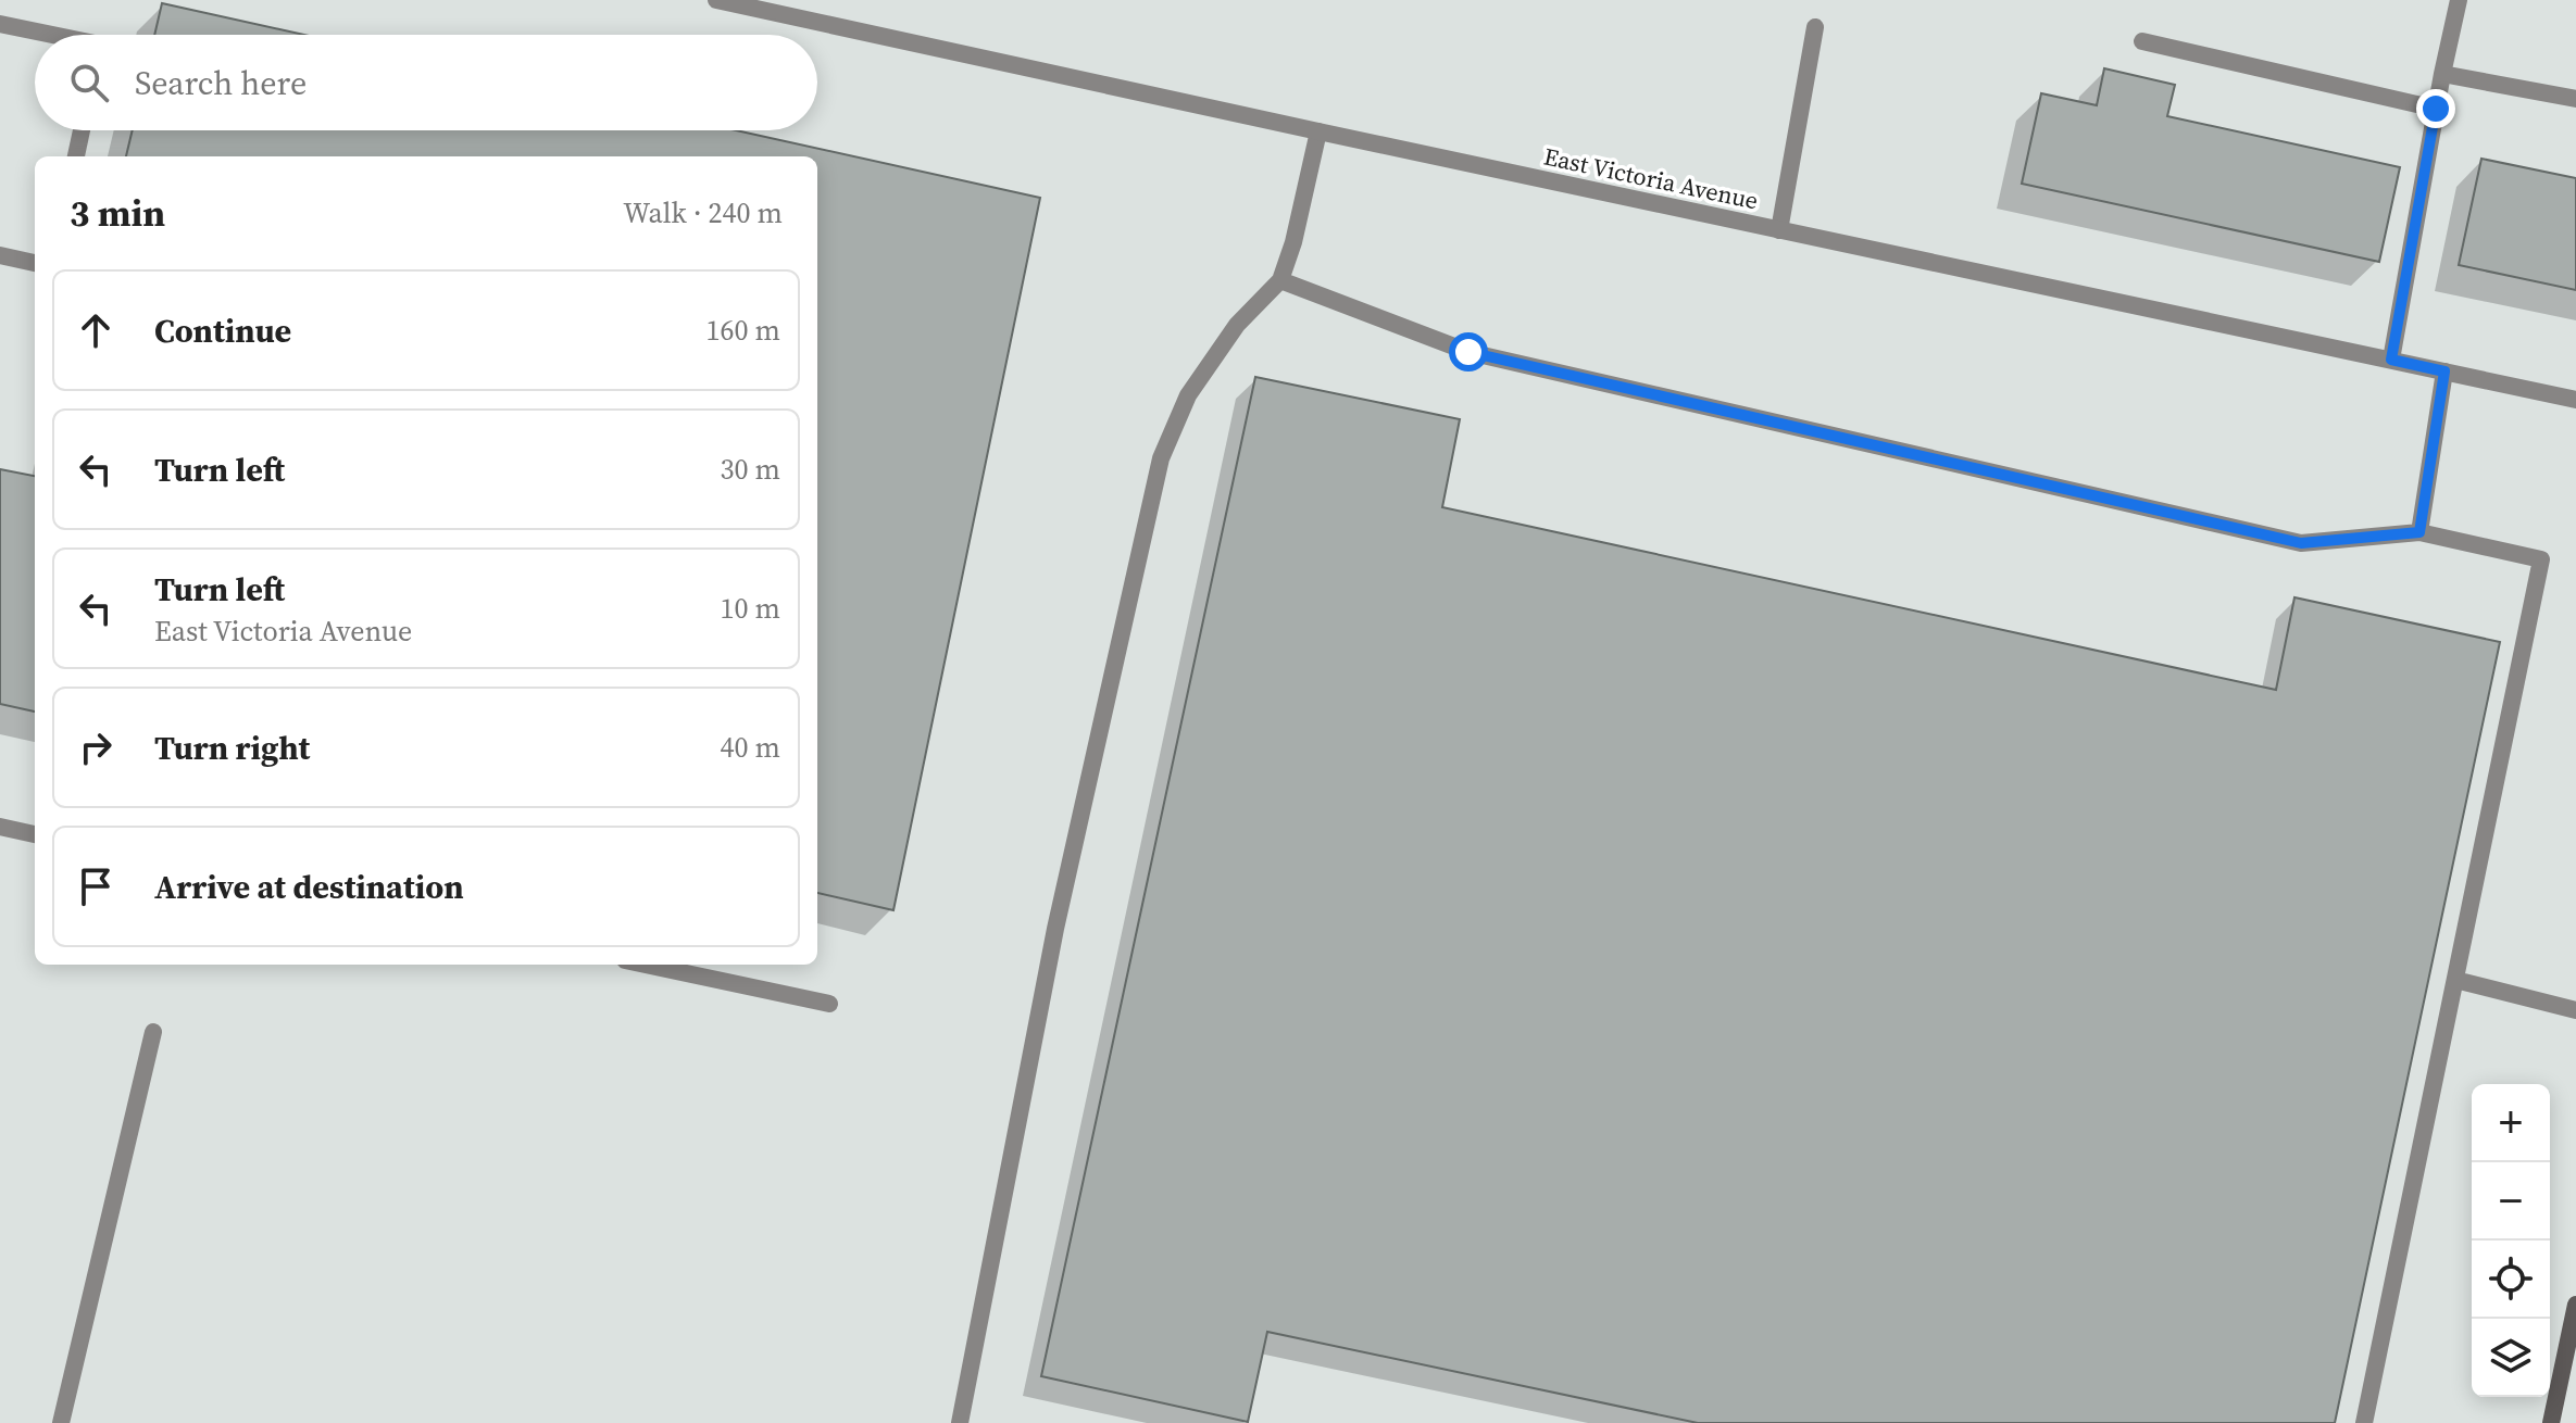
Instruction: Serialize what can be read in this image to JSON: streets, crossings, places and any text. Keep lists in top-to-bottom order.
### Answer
{
  "streets": {
    "street": ["East Victoria Avenue"]
  },
  "page": {
    "search": "Search here",
    "heading": ["3 min", "Walk · 240 m"],
    "list": [
      ["Continue", "160 m"],
      ["Turn left", "30 m"],
      ["Turn left", "East Victoria Avenue", "10 m"],
      ["Turn right", "40 m"],
      "Arrive at destination"
    ],
    "map_buttons": ["+", "−"]
  }
}
